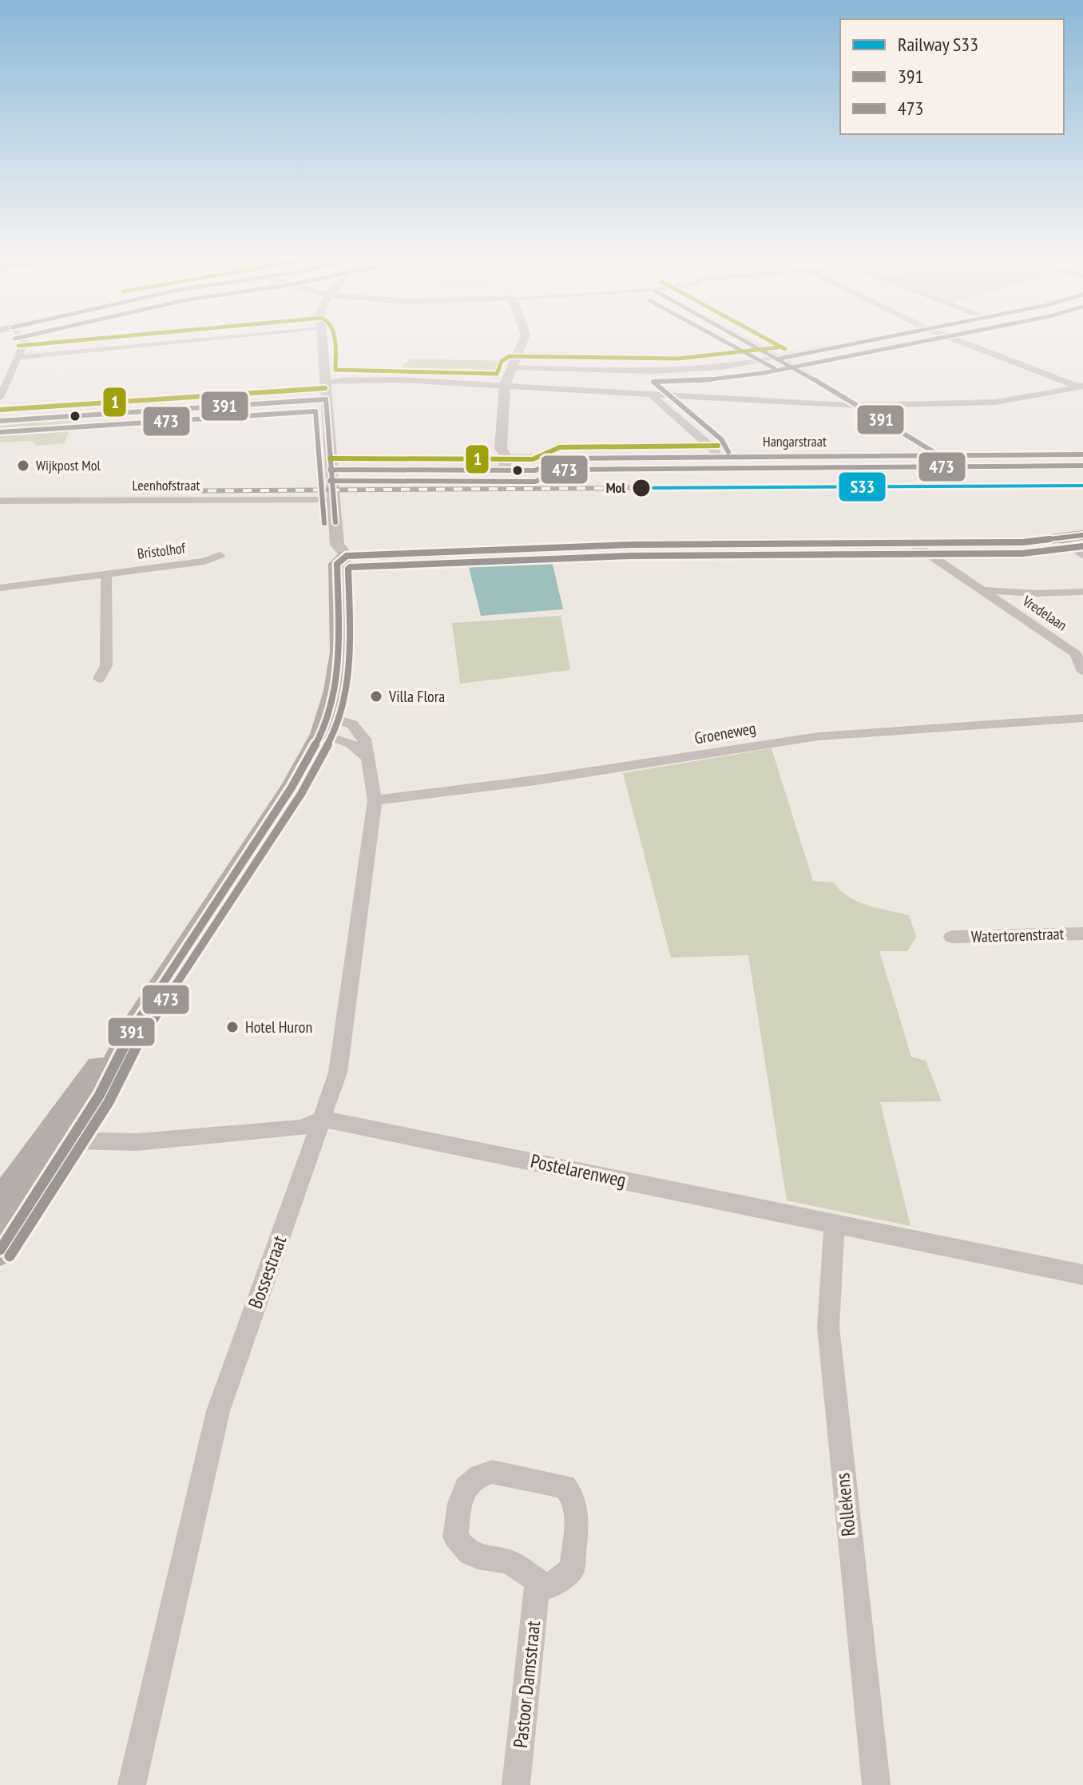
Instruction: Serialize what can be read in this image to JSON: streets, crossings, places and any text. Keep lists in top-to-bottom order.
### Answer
{
  "streets": {
    "street": [
      "Hangarstraat",
      "Leenhofstraat",
      "Bristolhof",
      "Vredelaan",
      "Groeneweg",
      "Watertorenstraat",
      "Postelarenweg",
      "Bossestraat",
      "Rollekens",
      "Pastoor Damsstraat"
    ]
  },
  "crossings": [
    ["Groeneweg", "Bossestraat"],
    ["Postelarenweg", "Bossestraat"],
    ["Postelarenweg", "Rollekens"]
  ],
  "places": [
    "Wijkpost Mol",
    "Mol",
    "Villa Flora",
    "Hotel Huron"
  ],
  "lines": [
    "transit line 391",
    "transit line 473",
    "transit line 1",
    "rail line S33"
  ],
  "legend": ["Railway S33", "391", "473"]
}
